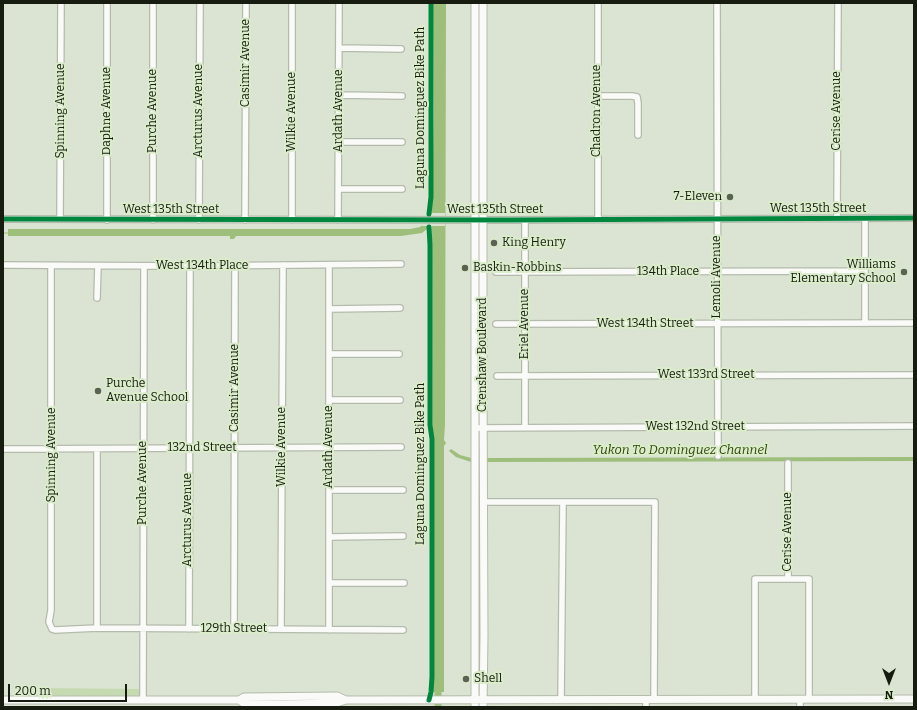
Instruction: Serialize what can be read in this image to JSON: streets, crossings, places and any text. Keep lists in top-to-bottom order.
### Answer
{
  "streets": {
    "main road": ["Crenshaw Boulevard"],
    "street": [
      "Casimir Avenue",
      "Spinning Avenue",
      "Daphne Avenue",
      "Purche Avenue",
      "Arcturus Avenue",
      "Ardath Avenue",
      "Chadron Avenue",
      "Cerise Avenue",
      "Wilkie Avenue",
      "West 135th Street",
      "West 134th Place",
      "134th Place",
      "Lemoli Avenue",
      "Eriel Avenue",
      "West 134th Street",
      "West 133rd Street",
      "West 132nd Street",
      "132nd Street",
      "129th Street"
    ],
    "cycle path": ["Laguna Dominguez Bike Path"]
  },
  "crossings": [
    ["Casimir Avenue", "West 135th Street"],
    ["Casimir Avenue", "West 134th Place"],
    ["Casimir Avenue", "132nd Street"],
    ["Casimir Avenue", "129th Street"],
    ["Spinning Avenue", "West 135th Street"],
    ["Spinning Avenue", "West 134th Place"],
    ["Spinning Avenue", "132nd Street"],
    ["Spinning Avenue", "129th Street"],
    ["Daphne Avenue", "West 135th Street"],
    ["Purche Avenue", "West 135th Street"],
    ["Purche Avenue", "West 134th Place"],
    ["Purche Avenue", "132nd Street"],
    ["Purche Avenue", "129th Street"],
    ["Arcturus Avenue", "West 135th Street"],
    ["Arcturus Avenue", "West 134th Place"],
    ["Arcturus Avenue", "132nd Street"],
    ["Arcturus Avenue", "129th Street"],
    ["Ardath Avenue", "West 135th Street"],
    ["Ardath Avenue", "West 134th Place"],
    ["Ardath Avenue", "132nd Street"],
    ["Ardath Avenue", "129th Street"],
    ["Chadron Avenue", "West 135th Street"],
    ["Cerise Avenue", "West 135th Street"],
    ["Wilkie Avenue", "West 135th Street"],
    ["Wilkie Avenue", "West 134th Place"],
    ["Wilkie Avenue", "132nd Street"],
    ["Wilkie Avenue", "129th Street"],
    ["West 135th Street", "Lemoli Avenue"],
    ["West 135th Street", "Eriel Avenue"],
    ["West 135th Street", "Crenshaw Boulevard"],
    ["134th Place", "Lemoli Avenue"],
    ["134th Place", "Eriel Avenue"],
    ["Lemoli Avenue", "West 134th Street"],
    ["Lemoli Avenue", "West 133rd Street"],
    ["Lemoli Avenue", "West 132nd Street"],
    ["Eriel Avenue", "West 134th Street"],
    ["Eriel Avenue", "West 133rd Street"],
    ["Eriel Avenue", "West 132nd Street"],
    ["Crenshaw Boulevard", "West 132nd Street"]
  ],
  "water": ["Yukon To Dominguez Channel"],
  "places": [
    "7-Eleven",
    "King Henry",
    "Baskin-Robbins",
    "Williams Elementary School",
    "Purche Avenue School",
    "Shell"
  ],
  "scale_bar": "200 m",
  "north": "bottom"
}
